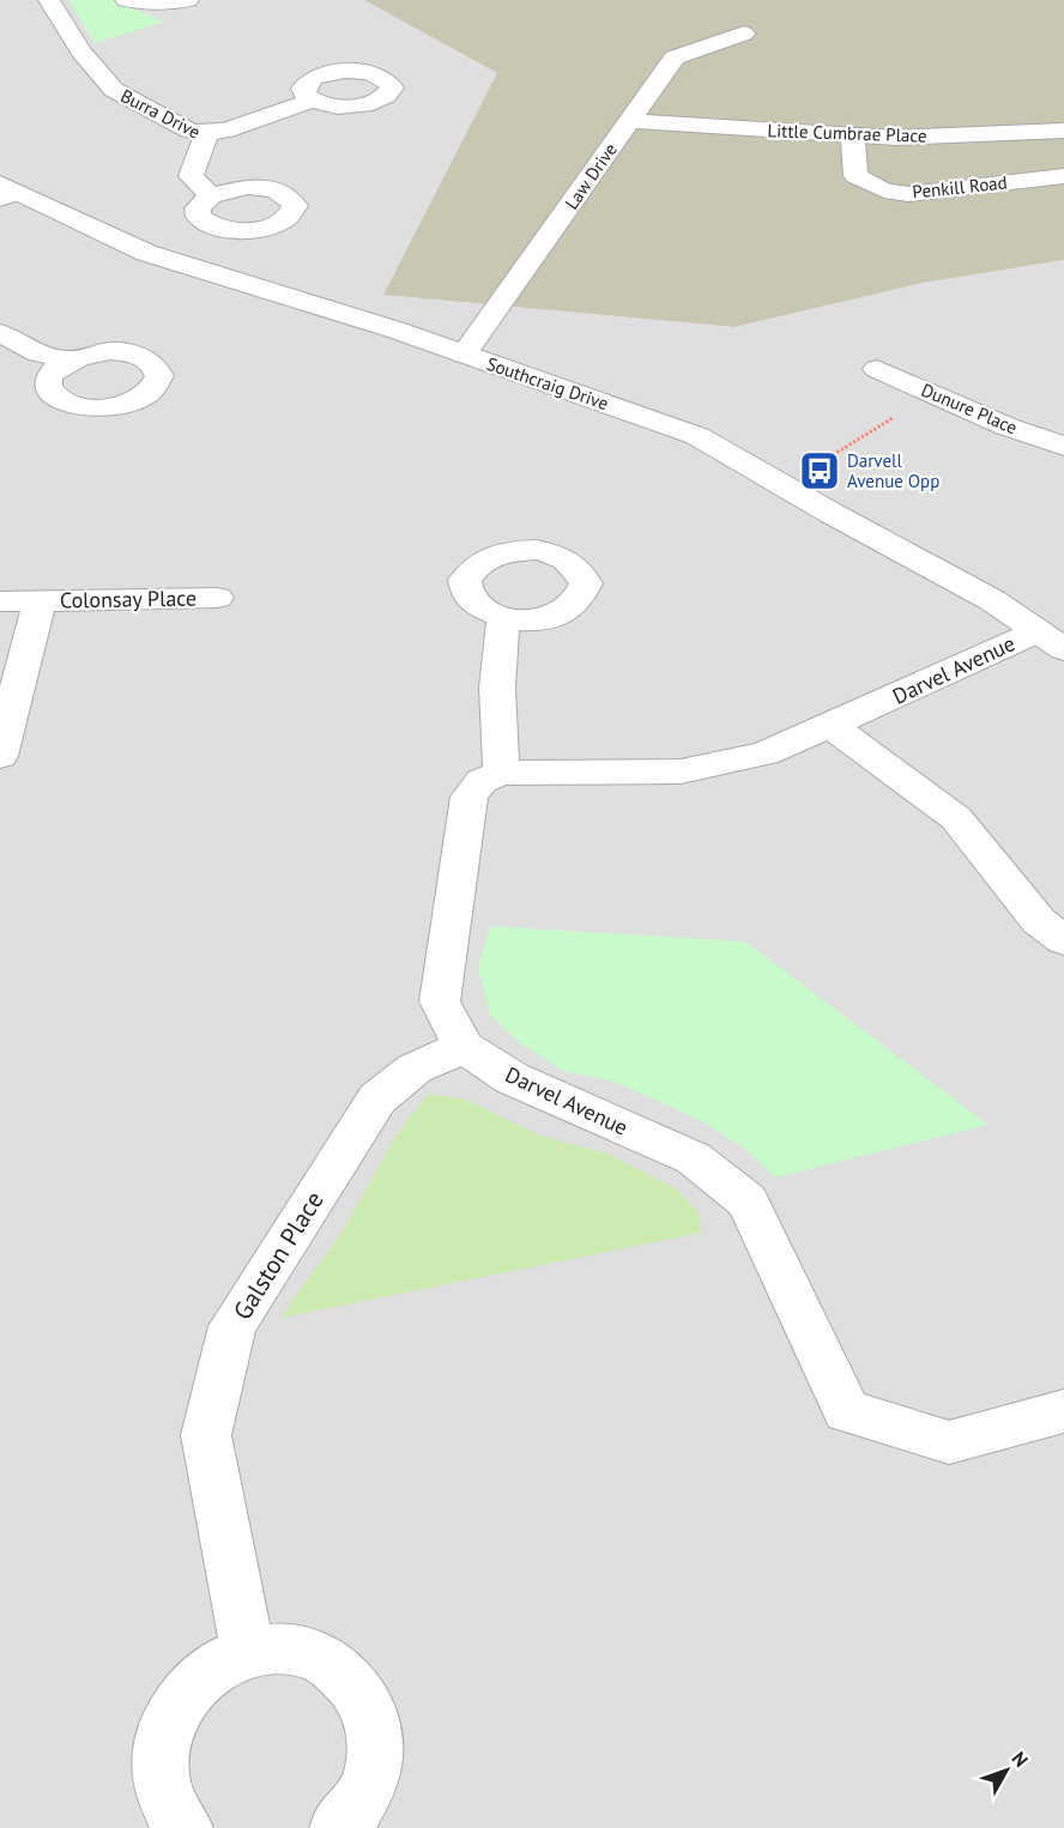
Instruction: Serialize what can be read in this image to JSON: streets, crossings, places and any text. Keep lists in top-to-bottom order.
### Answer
{
  "streets": {
    "street": [
      "Burra Drive",
      "Little Cumbrae Place",
      "Law Drive",
      "Penkill Road",
      "Southcraig Drive",
      "Dunure Place",
      "Colonsay Place",
      "Darvel Avenue",
      "Galston Place"
    ]
  },
  "crossings": [
    ["Little Cumbrae Place", "Law Drive"],
    ["Little Cumbrae Place", "Penkill Road"],
    ["Law Drive", "Southcraig Drive"],
    ["Southcraig Drive", "Darvel Avenue"],
    ["Darvel Avenue", "Galston Place"]
  ],
  "places": {
    "bus stop": ["Darvell Avenue Opp"]
  },
  "north": "top right"
}
